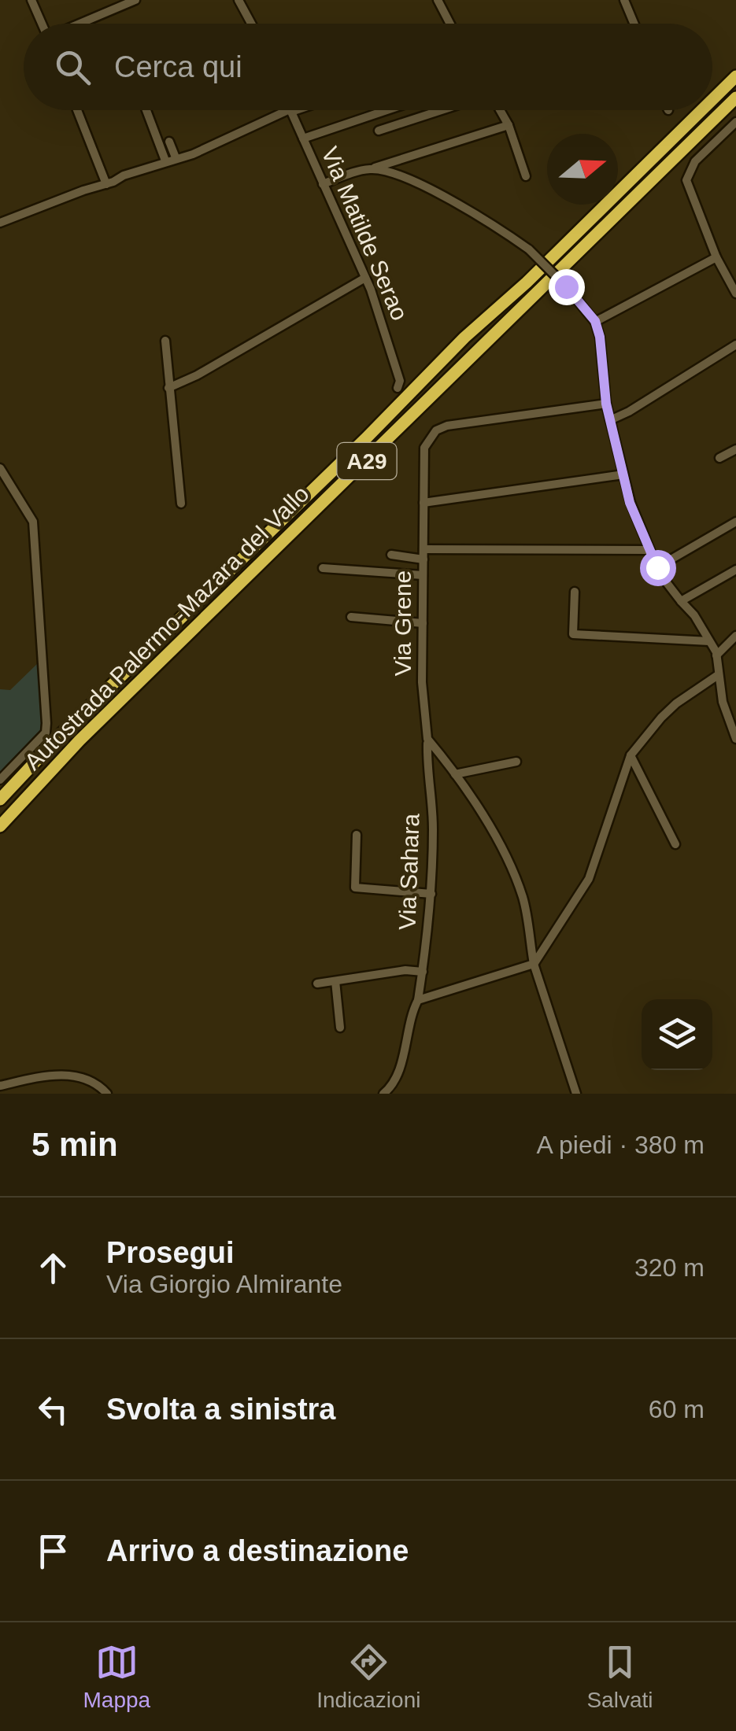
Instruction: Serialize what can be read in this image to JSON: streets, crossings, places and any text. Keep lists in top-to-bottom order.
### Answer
{
  "streets": {
    "highway": ["A29", "Autostrada Palermo-Mazara del Vallo"],
    "street": ["Via Matilde Serao", "Via Grene", "Via Sahara"]
  },
  "north": "right",
  "page": {
    "search": "Cerca qui",
    "heading": ["5 min", "A piedi · 380 m"],
    "list": [
      ["Prosegui", "Via Giorgio Almirante", "320 m"],
      ["Svolta a sinistra", "60 m"],
      "Arrivo a destinazione"
    ],
    "nav": ["Mappa", "Indicazioni", "Salvati"]
  }
}
